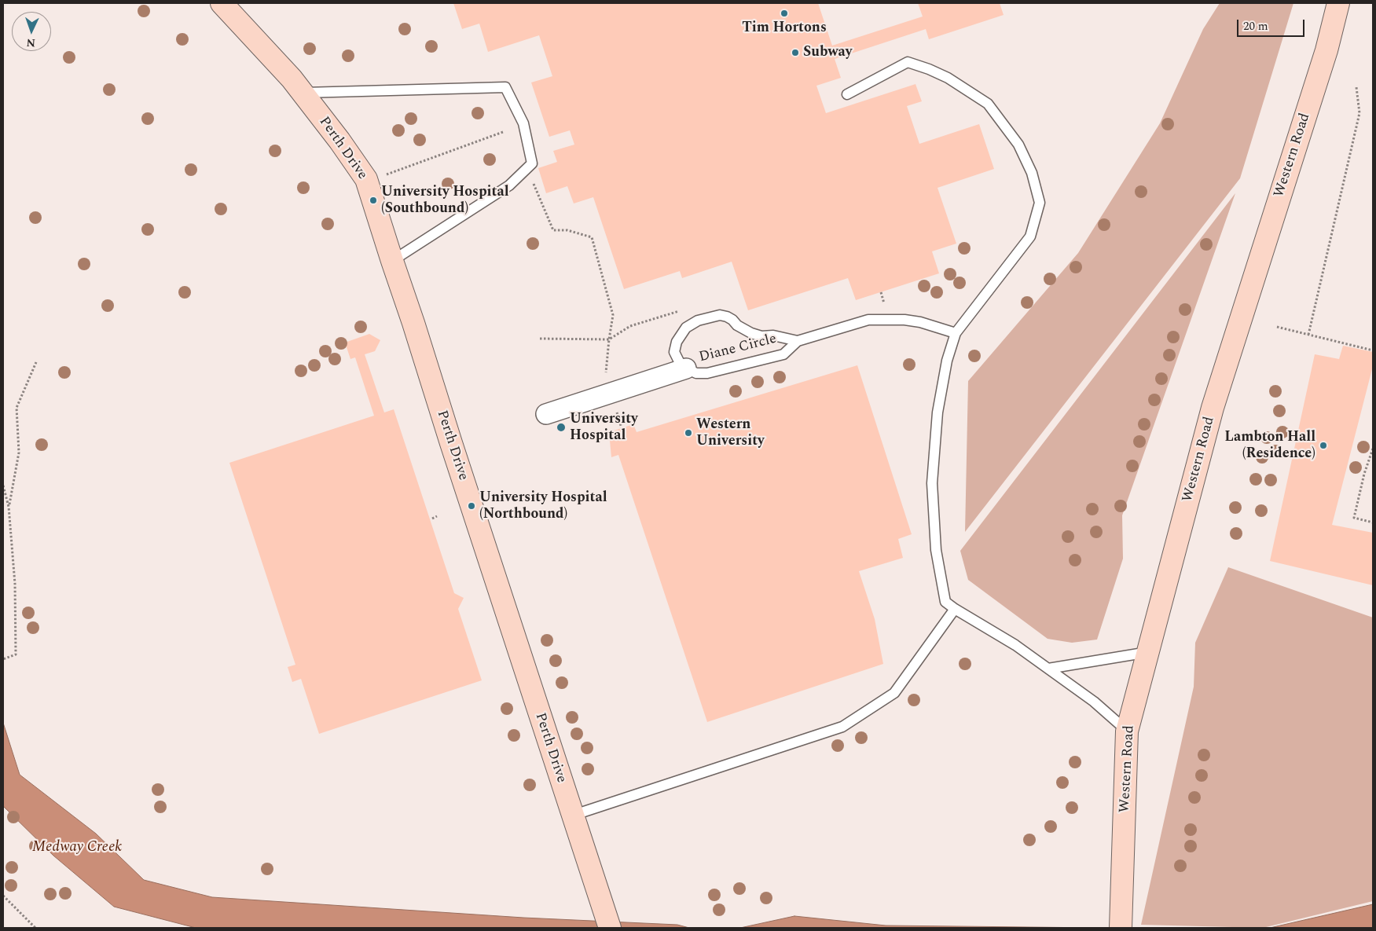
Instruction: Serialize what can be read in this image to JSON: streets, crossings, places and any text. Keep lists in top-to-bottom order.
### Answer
{
  "streets": {
    "street": ["Perth Drive", "Western Road"],
    "lane": ["Diane Circle"]
  },
  "water": ["Medway Creek"],
  "places": [
    "Tim Hortons",
    "Subway",
    "University Hospital (Southbound)",
    "University Hospital",
    "Western University",
    "Lambton Hall (Residence)",
    "University Hospital (Northbound)"
  ],
  "scale_bar": "20 m",
  "north": "bottom"
}
